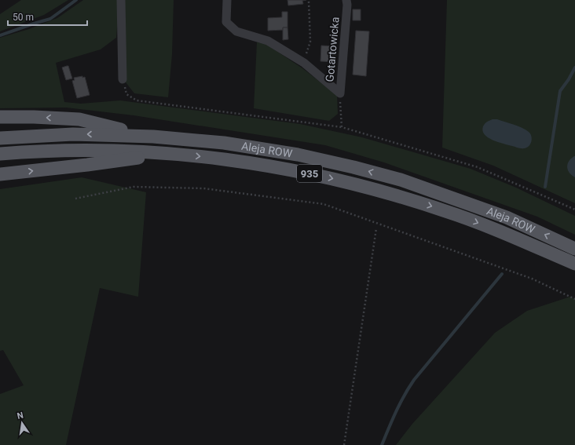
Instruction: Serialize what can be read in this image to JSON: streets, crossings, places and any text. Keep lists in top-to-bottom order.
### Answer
{
  "streets": {
    "main road": ["Aleja ROW", "935"],
    "street": ["Gotartowicka"]
  },
  "scale_bar": "50 m",
  "north": "top"
}
